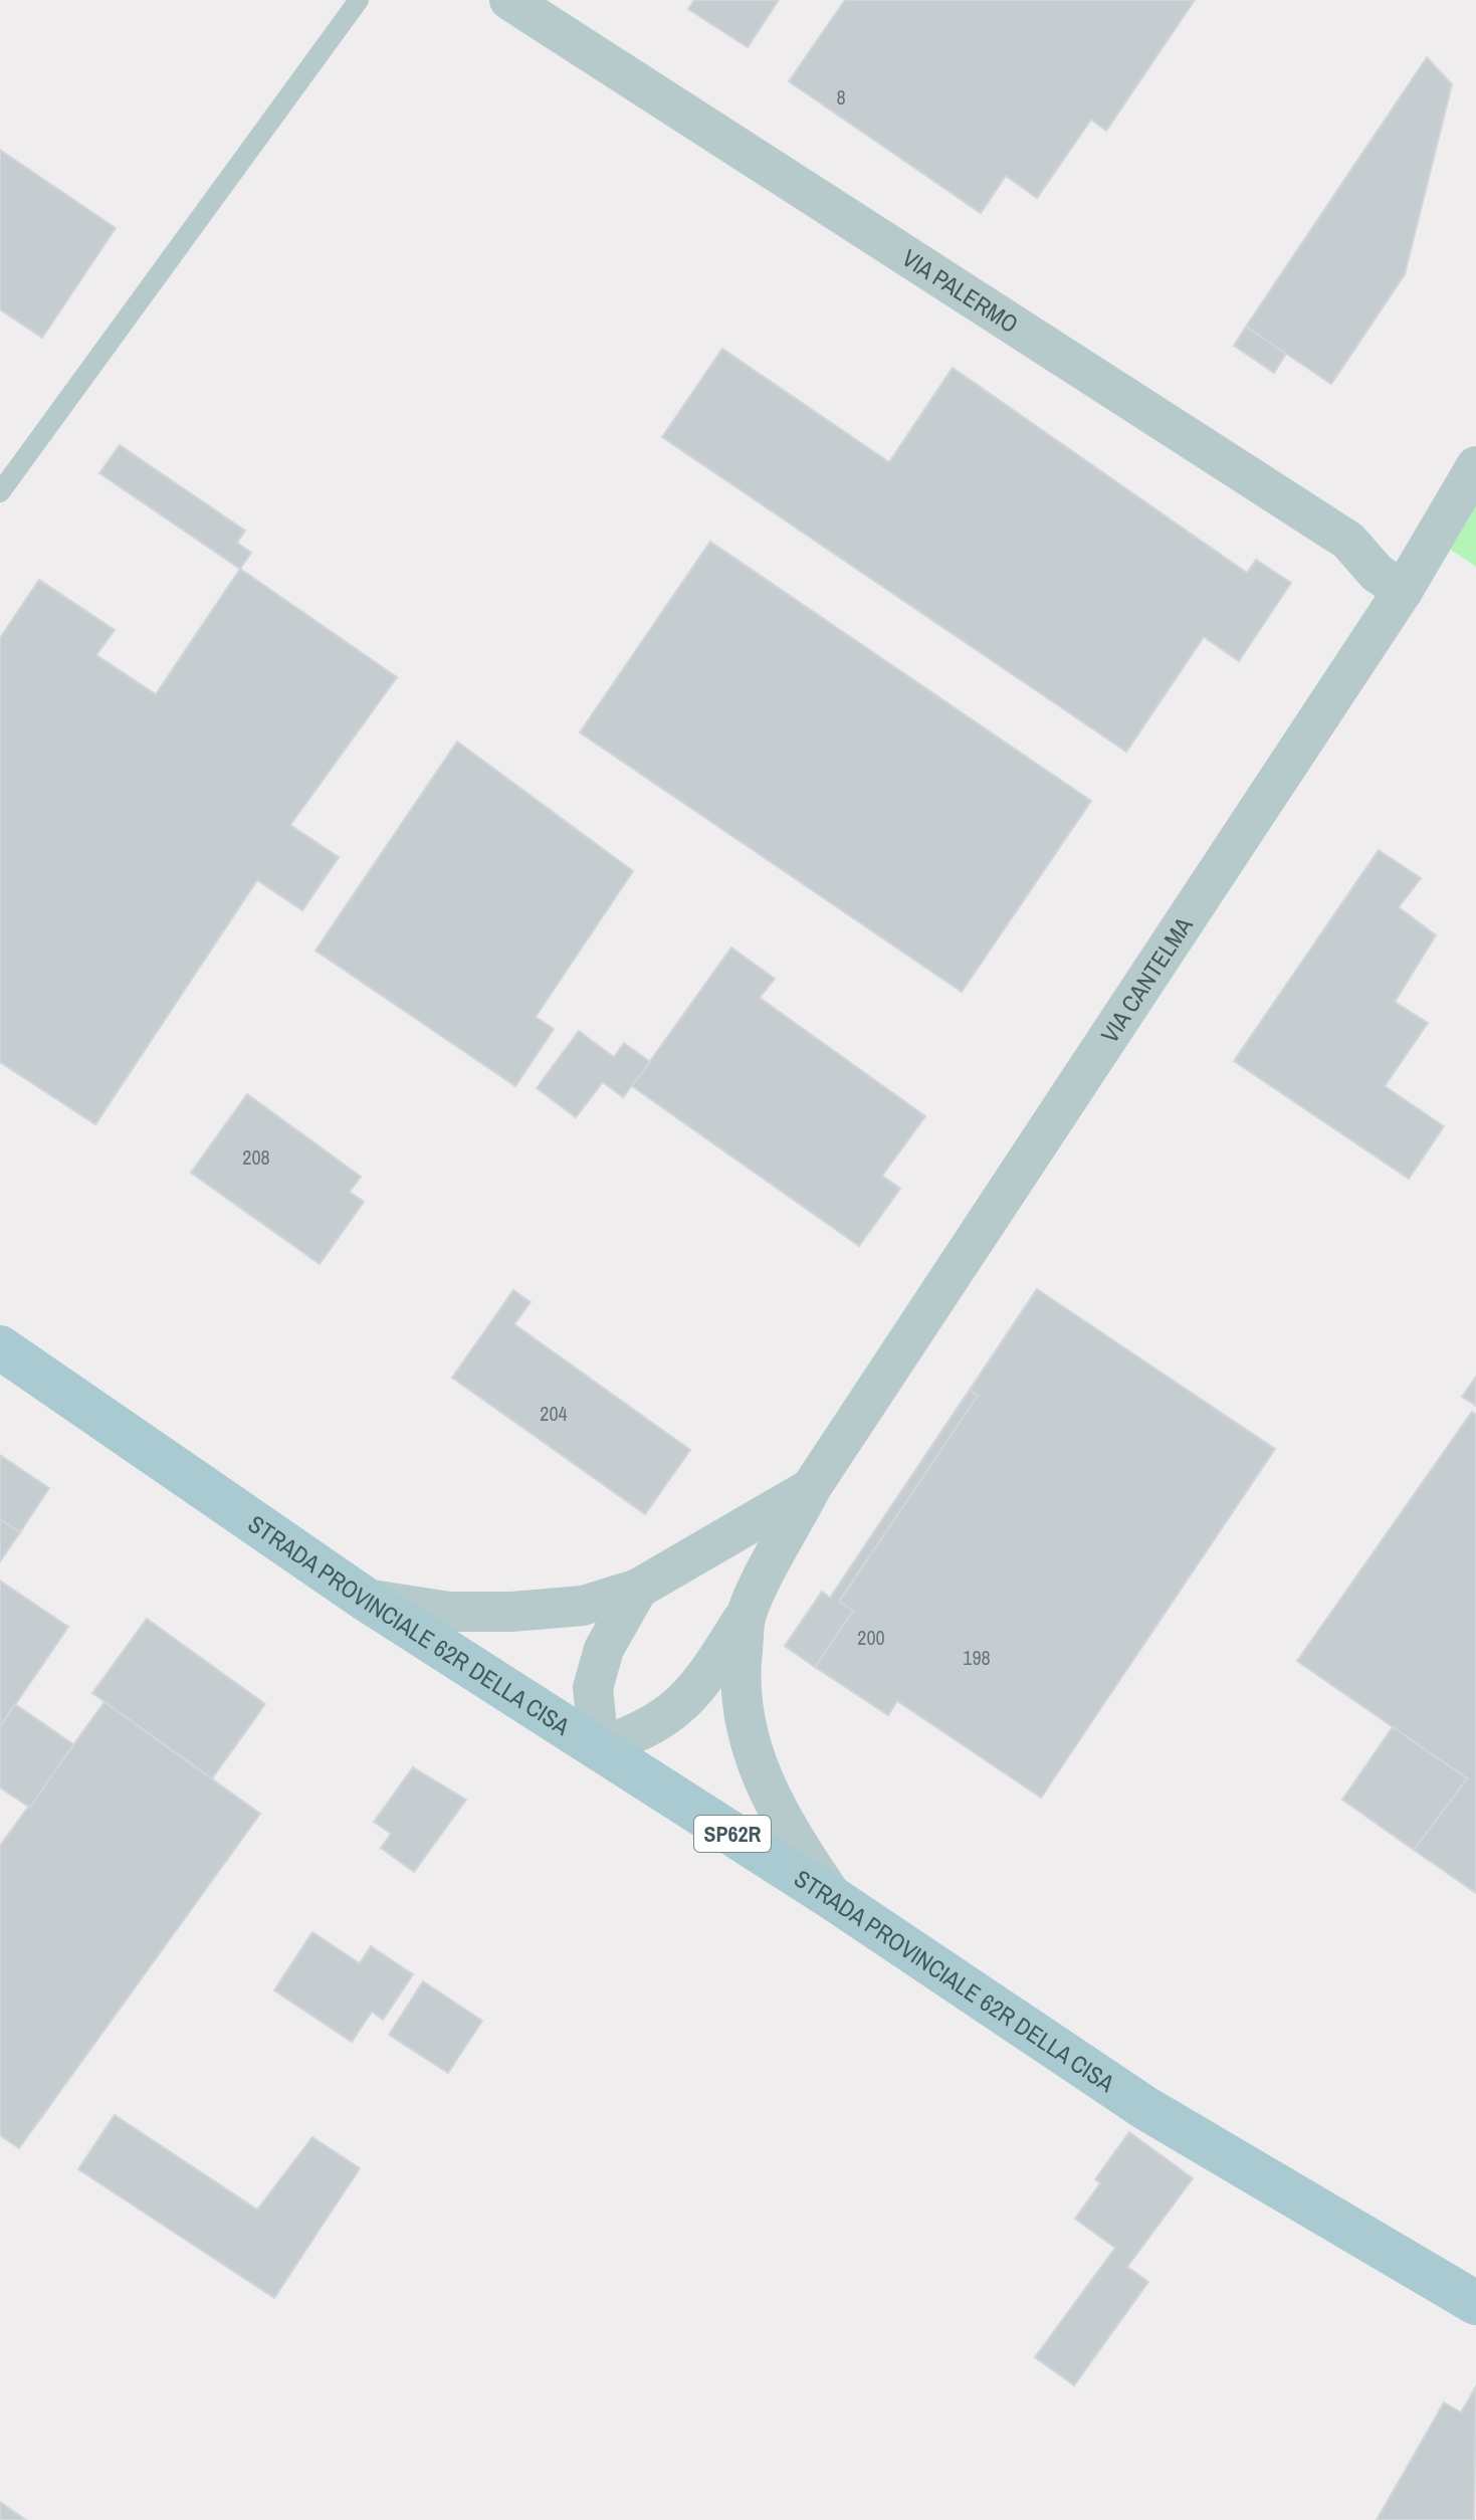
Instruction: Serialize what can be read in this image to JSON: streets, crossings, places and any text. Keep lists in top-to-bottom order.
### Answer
{
  "streets": {
    "main road": ["STRADA PROVINCIALE 62R DELLA CISA", "SP62R"],
    "street": ["VIA PALERMO", "VIA CANTELMA"]
  },
  "crossings": [
    ["VIA PALERMO", "VIA CANTELMA"]
  ],
  "house_numbers": [
    "8",
    "208",
    "204",
    "200",
    "198"
  ]
}
